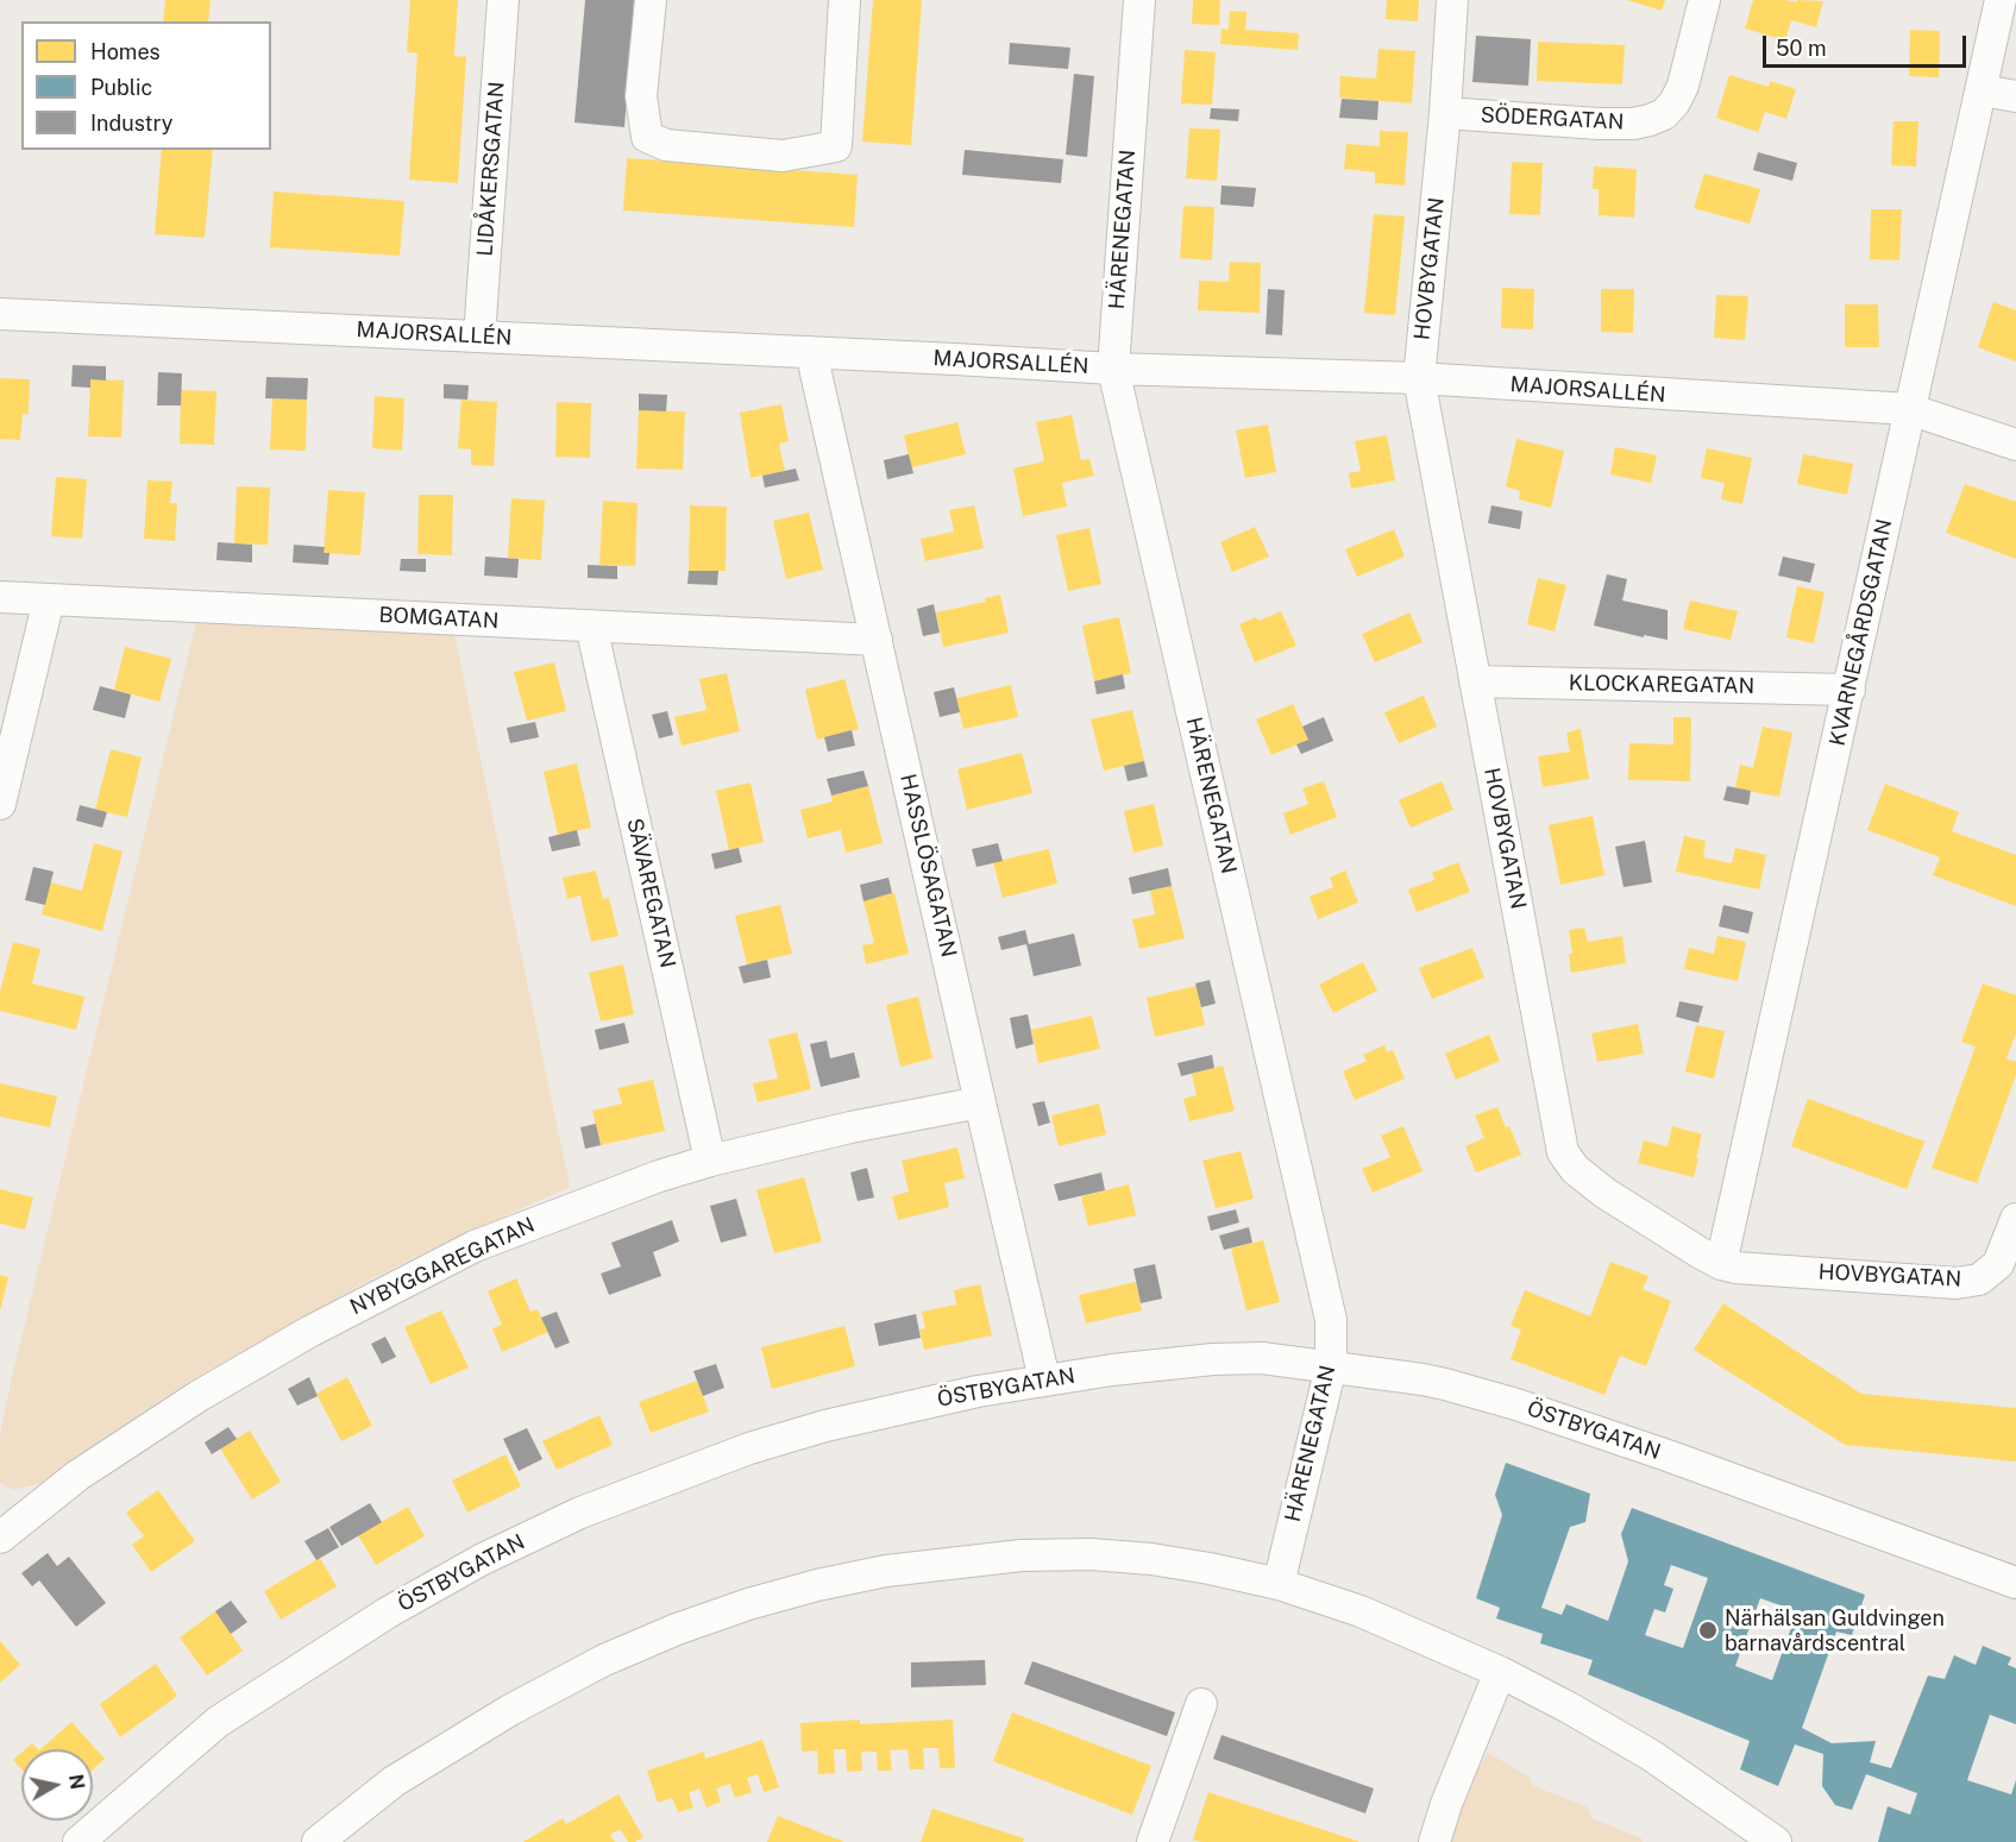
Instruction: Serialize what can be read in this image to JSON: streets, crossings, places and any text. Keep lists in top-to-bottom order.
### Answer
{
  "streets": {
    "street": [
      "SÖDERGATAN",
      "LIDÅKERSGATAN",
      "HÄRENEGATAN",
      "HOVBYGATAN",
      "MAJORSALLÉN",
      "BOMGATAN",
      "KVARNEGÅRDSGATAN",
      "KLOCKAREGATAN",
      "HASSLÖSAGATAN",
      "SÄVAREGATAN",
      "NYBYGGAREGATAN",
      "ÖSTBYGATAN"
    ]
  },
  "crossings": [
    ["SÖDERGATAN", "HOVBYGATAN"],
    ["LIDÅKERSGATAN", "MAJORSALLÉN"],
    ["HÄRENEGATAN", "MAJORSALLÉN"],
    ["HÄRENEGATAN", "ÖSTBYGATAN"],
    ["HOVBYGATAN", "MAJORSALLÉN"],
    ["HOVBYGATAN", "KVARNEGÅRDSGATAN"],
    ["HOVBYGATAN", "KLOCKAREGATAN"],
    ["MAJORSALLÉN", "KVARNEGÅRDSGATAN"],
    ["MAJORSALLÉN", "HASSLÖSAGATAN"],
    ["BOMGATAN", "HASSLÖSAGATAN"],
    ["BOMGATAN", "SÄVAREGATAN"],
    ["KVARNEGÅRDSGATAN", "KLOCKAREGATAN"],
    ["HASSLÖSAGATAN", "NYBYGGAREGATAN"],
    ["HASSLÖSAGATAN", "ÖSTBYGATAN"],
    ["SÄVAREGATAN", "NYBYGGAREGATAN"]
  ],
  "places": ["Närhälsan Guldvingen barnavårdscentral"],
  "legend": ["Homes", "Public", "Industry"],
  "scale_bar": "50 m",
  "north": "right"
}
